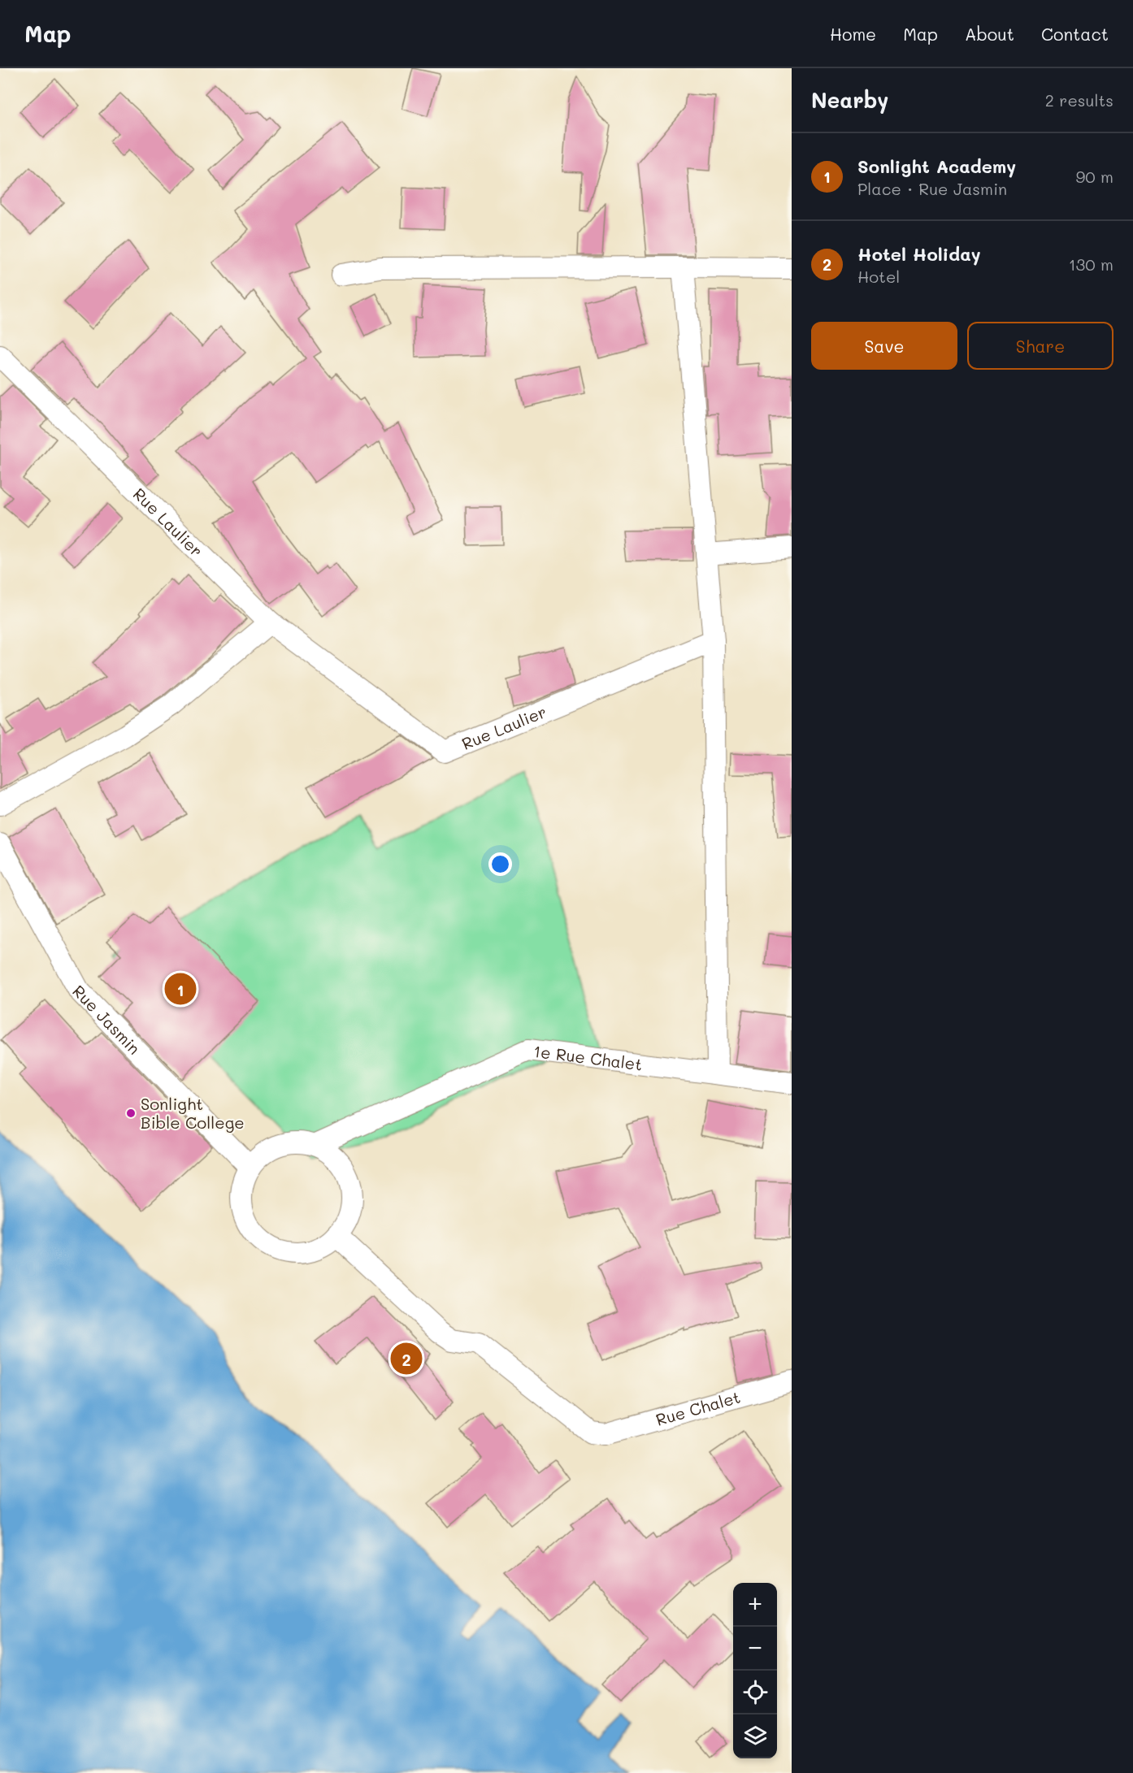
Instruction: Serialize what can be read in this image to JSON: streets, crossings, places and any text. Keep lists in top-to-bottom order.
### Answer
{
  "streets": {
    "street": [
      "Rue Laulier",
      "Rue Jasmin",
      "1e Rue Chalet",
      "Rue Chalet"
    ]
  },
  "crossings": [
    ["Rue Jasmin", "1e Rue Chalet"],
    ["Rue Jasmin", "Rue Chalet"],
    ["1e Rue Chalet", "Rue Chalet"]
  ],
  "places": ["Sonlight Bible College"],
  "page": {
    "header": "Map",
    "nav": [
      "Home",
      "Map",
      "About",
      "Contact"
    ],
    "heading": ["Nearby", "2 results"],
    "list": [
      {
        "mark": "1",
        "name": "Sonlight Academy",
        "note": "Place · Rue Jasmin",
        "value": "90 m"
      },
      {
        "mark": "2",
        "name": "Hotel Holiday",
        "note": "Hotel",
        "value": "130 m"
      }
    ],
    "buttons": ["Save", "Share"],
    "pins": ["1", "2"],
    "map_buttons": ["+", "−"]
  }
}
